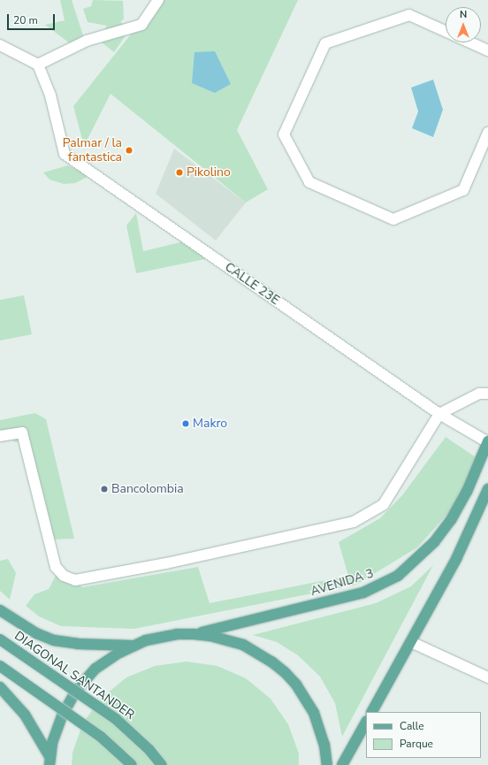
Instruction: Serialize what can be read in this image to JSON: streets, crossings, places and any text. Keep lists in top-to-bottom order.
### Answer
{
  "streets": {
    "main road": ["AVENIDA 3", "DIAGONAL SANTANDER"],
    "street": ["CALLE 23E"]
  },
  "crossings": [
    ["CALLE 23E", "AVENIDA 3"]
  ],
  "places": [
    "Palmar / la fantastica",
    "Pikolino",
    "Makro",
    "Bancolombia"
  ],
  "legend": ["Calle", "Parque"],
  "scale_bar": "20 m",
  "north": "top"
}
